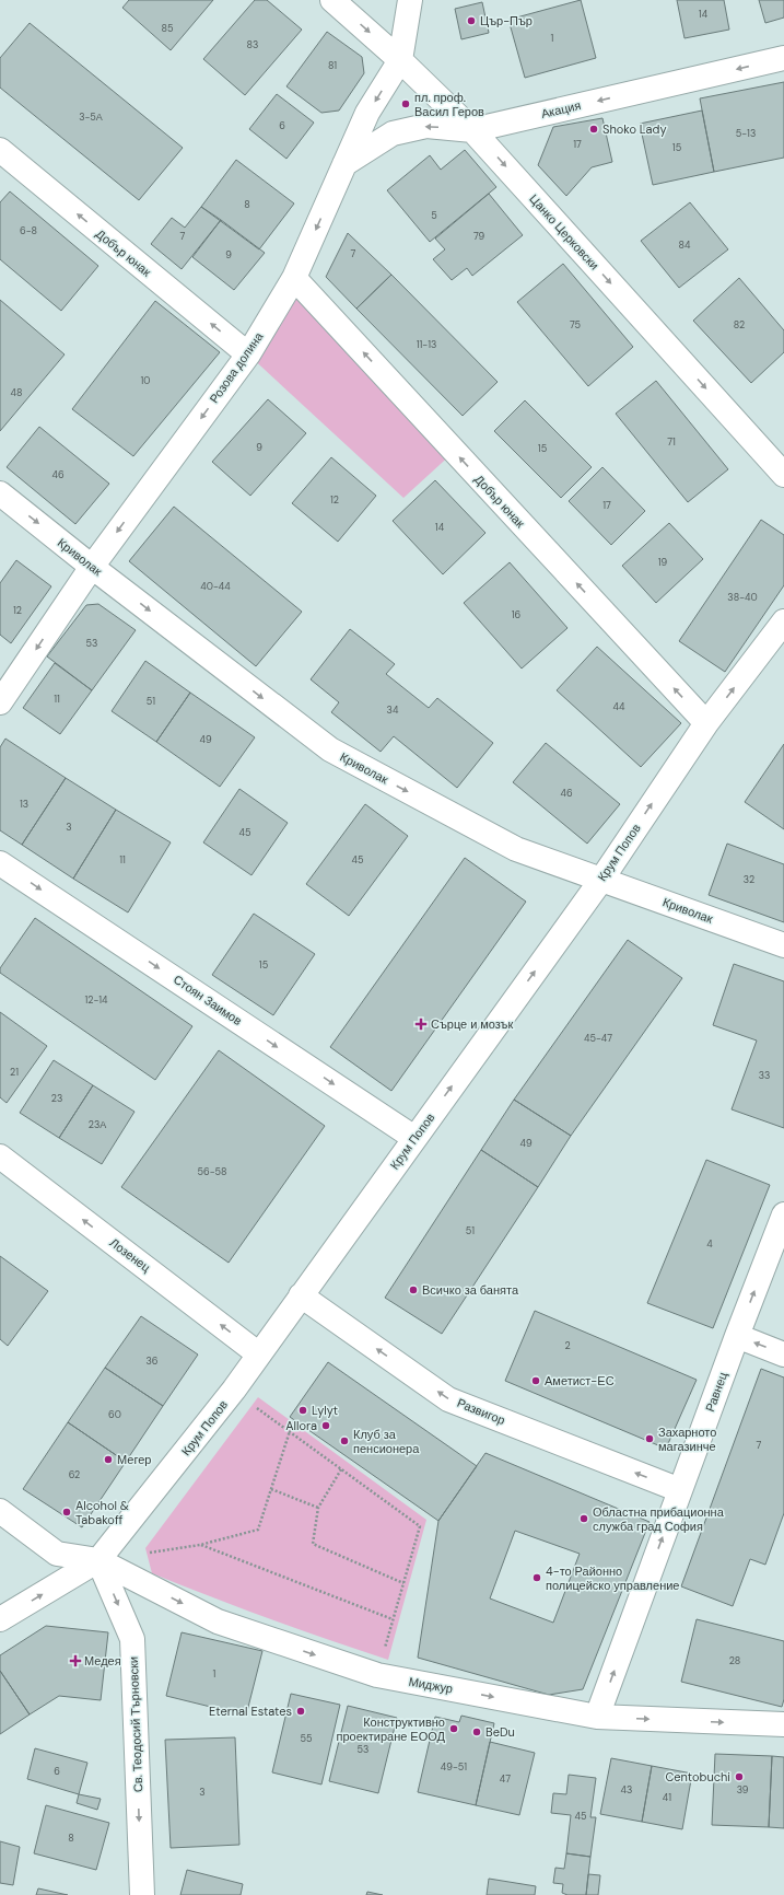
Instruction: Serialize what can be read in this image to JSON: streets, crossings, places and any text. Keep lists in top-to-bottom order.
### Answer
{
  "streets": {
    "street": [
      "Акация",
      "Цанко Церковски",
      "Добър юнак",
      "Розова долина",
      "Криволак",
      "Крум Попов",
      "Стоян Заимов",
      "Лозенец",
      "Равнец",
      "Развигор",
      "Миджур",
      "Св. Теодосий Търновски"
    ]
  },
  "crossings": [
    ["Акация", "Цанко Церковски"],
    ["Акация", "Розова долина"],
    ["Цанко Церковски", "Розова долина"],
    ["Добър юнак", "Розова долина"],
    ["Добър юнак", "Крум Попов"],
    ["Розова долина", "Криволак"],
    ["Криволак", "Крум Попов"],
    ["Крум Попов", "Стоян Заимов"],
    ["Крум Попов", "Лозенец"],
    ["Крум Попов", "Развигор"],
    ["Крум Попов", "Миджур"],
    ["Крум Попов", "Св. Теодосий Търновски"],
    ["Равнец", "Развигор"],
    ["Равнец", "Миджур"],
    ["Миджур", "Св. Теодосий Търновски"]
  ],
  "one_way": [
    "Акация",
    "Цанко Церковски",
    "Добър юнак",
    "Розова долина",
    "Криволак",
    "Крум Попов",
    "Стоян Заимов",
    "Лозенец",
    "Равнец",
    "Развигор",
    "Миджур",
    "Св. Теодосий Търновски"
  ],
  "places": {
    "other": [
      "Цър-Пър",
      "пл. проф. Васил Геров",
      "Shoko Lady",
      "Всичко за банята",
      "Аметист-ЕС",
      "Lylyt",
      "Allora",
      "Захарното магазинче",
      "Клуб за пенсионера",
      "Мегер",
      "Alcohol & Tabakoff",
      "Областна прибационна служба град София",
      "4-то Районно полицейско управление",
      "Eternal Estates",
      "Конструктивно проектиране ЕООД",
      "BeDu",
      "Centobuchi"
    ],
    "health": ["Сърце и мозък", "Медея"]
  },
  "house_numbers": [
    "14",
    "85",
    "1",
    "83",
    "81",
    "3-5А",
    "6",
    "5-13",
    "17",
    "15",
    "8",
    "5",
    "6-8",
    "7",
    "79",
    "84",
    "7",
    "9",
    "75",
    "82",
    "11-13",
    "10",
    "48",
    "71",
    "9",
    "15",
    "46",
    "12",
    "17",
    "14",
    "19",
    "40-44",
    "38-40",
    "12",
    "16",
    "53",
    "11",
    "51",
    "44",
    "34",
    "49",
    "46",
    "13",
    "3",
    "45",
    "11",
    "45",
    "32",
    "15",
    "12-14",
    "45-47",
    "21",
    "33",
    "23",
    "23А",
    "49",
    "56-58",
    "51",
    "4",
    "2",
    "36",
    "60",
    "7",
    "62",
    "28",
    "1",
    "55",
    "53",
    "49-51",
    "6",
    "47",
    "43",
    "39",
    "3",
    "41",
    "45",
    "8"
  ]
}
